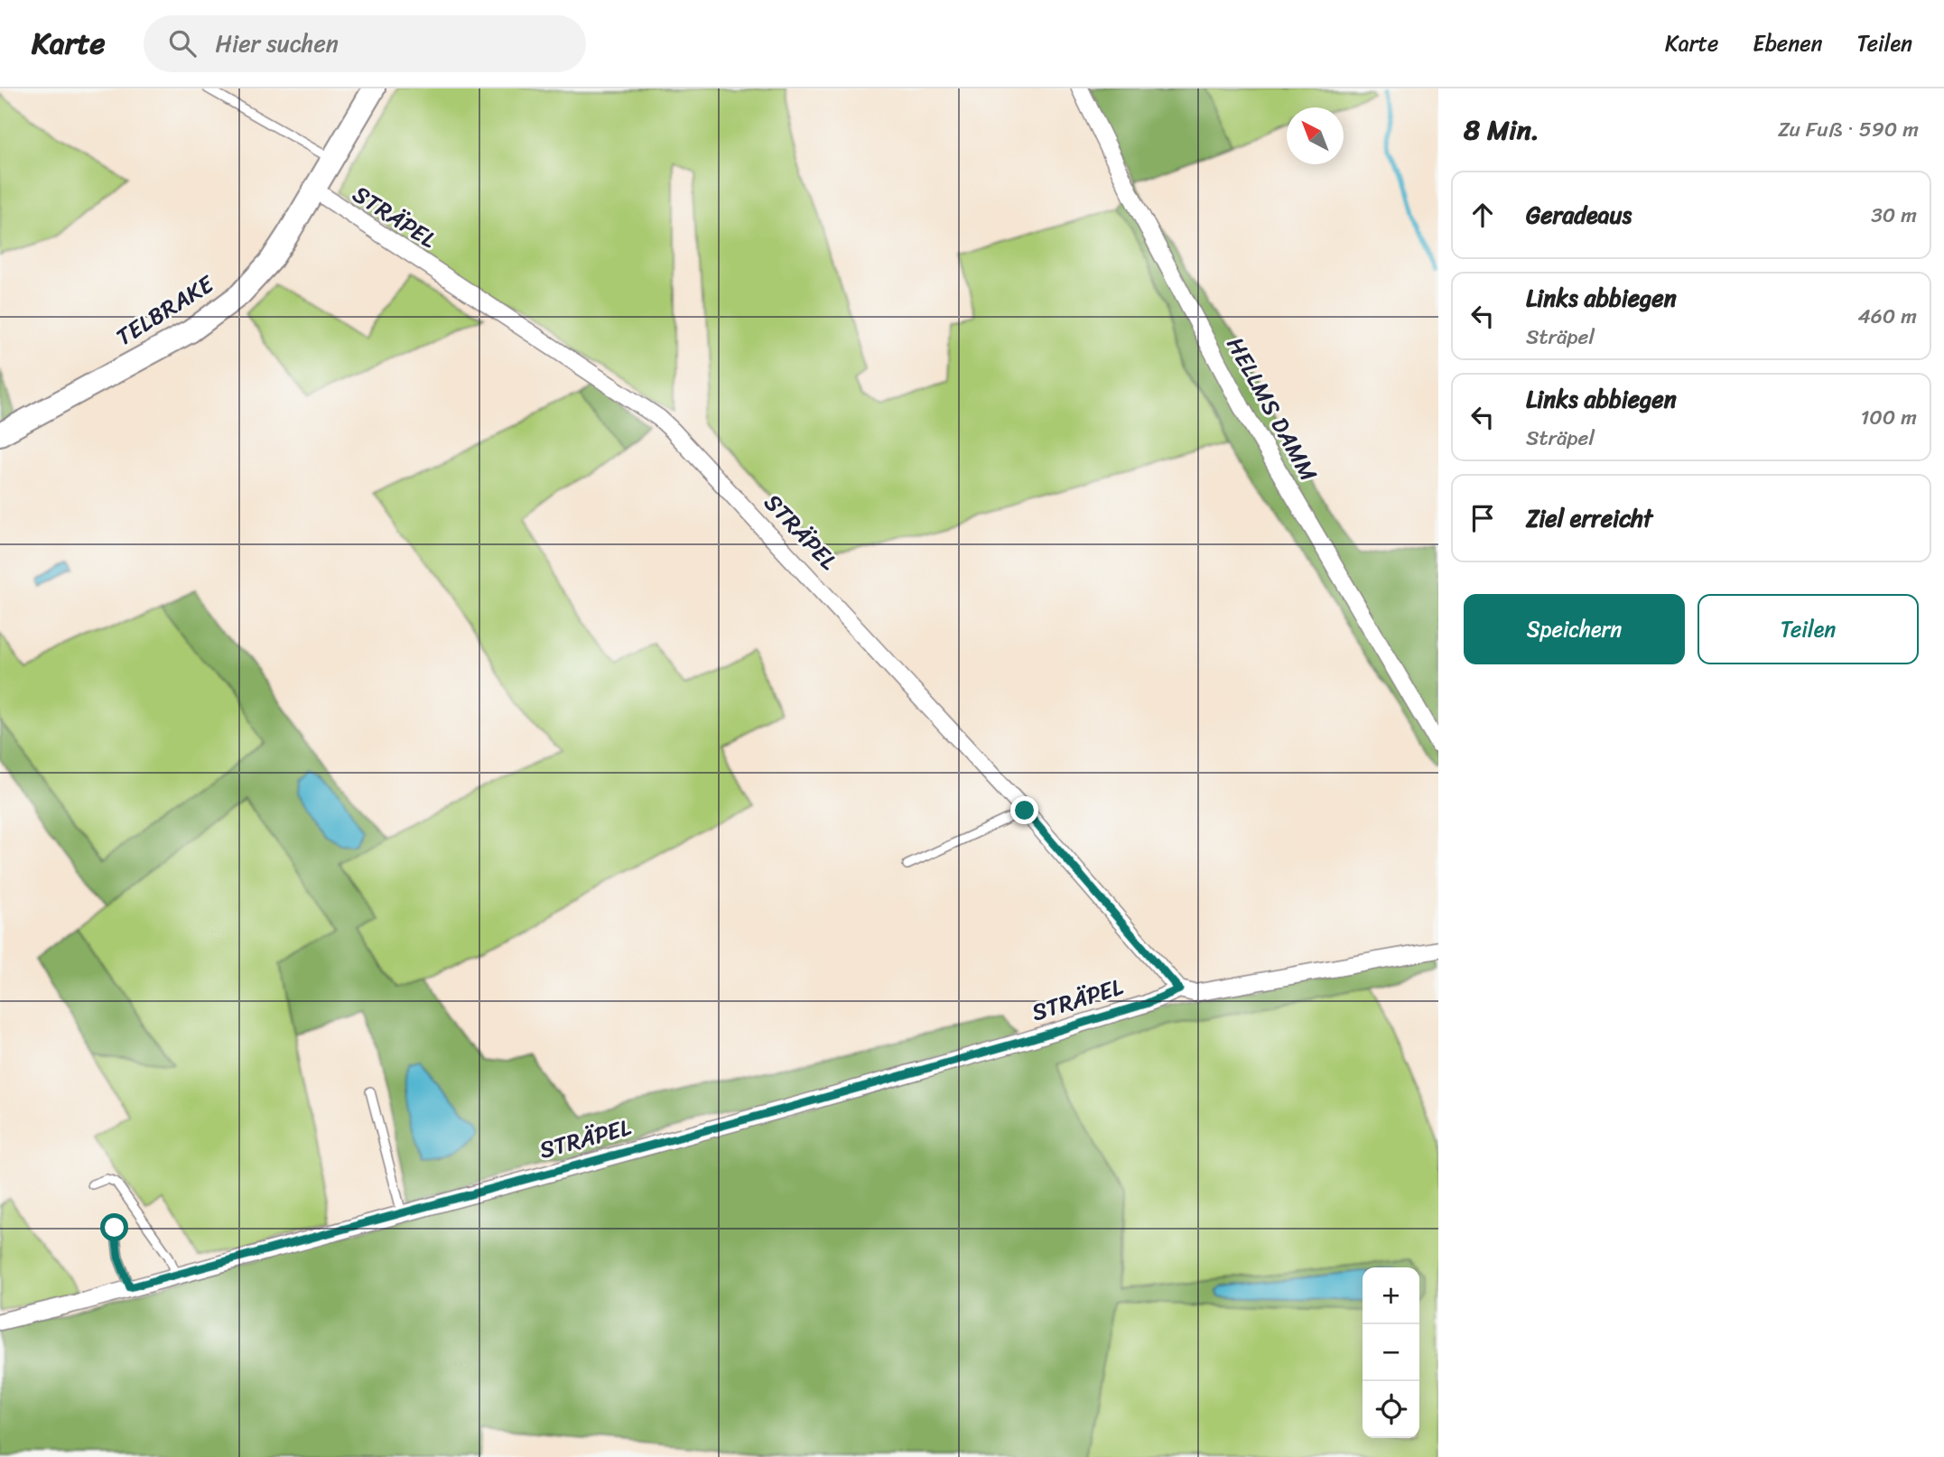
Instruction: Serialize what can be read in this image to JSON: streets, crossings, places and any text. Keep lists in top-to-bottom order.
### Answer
{
  "streets": {
    "street": ["STRÄPEL", "TELBRAKE", "HELLMS DAMM"]
  },
  "crossings": [
    ["STRÄPEL", "TELBRAKE"]
  ],
  "north": "top left",
  "page": {
    "header": "Karte",
    "search": "Hier suchen",
    "nav": ["Karte", "Ebenen", "Teilen"],
    "heading": ["8 Min.", "Zu Fuß · 590 m"],
    "list": [
      ["Geradeaus", "30 m"],
      ["Links abbiegen", "Sträpel", "460 m"],
      ["Links abbiegen", "Sträpel", "100 m"],
      "Ziel erreicht"
    ],
    "buttons": ["Speichern", "Teilen"],
    "map_buttons": ["+", "−"]
  }
}
